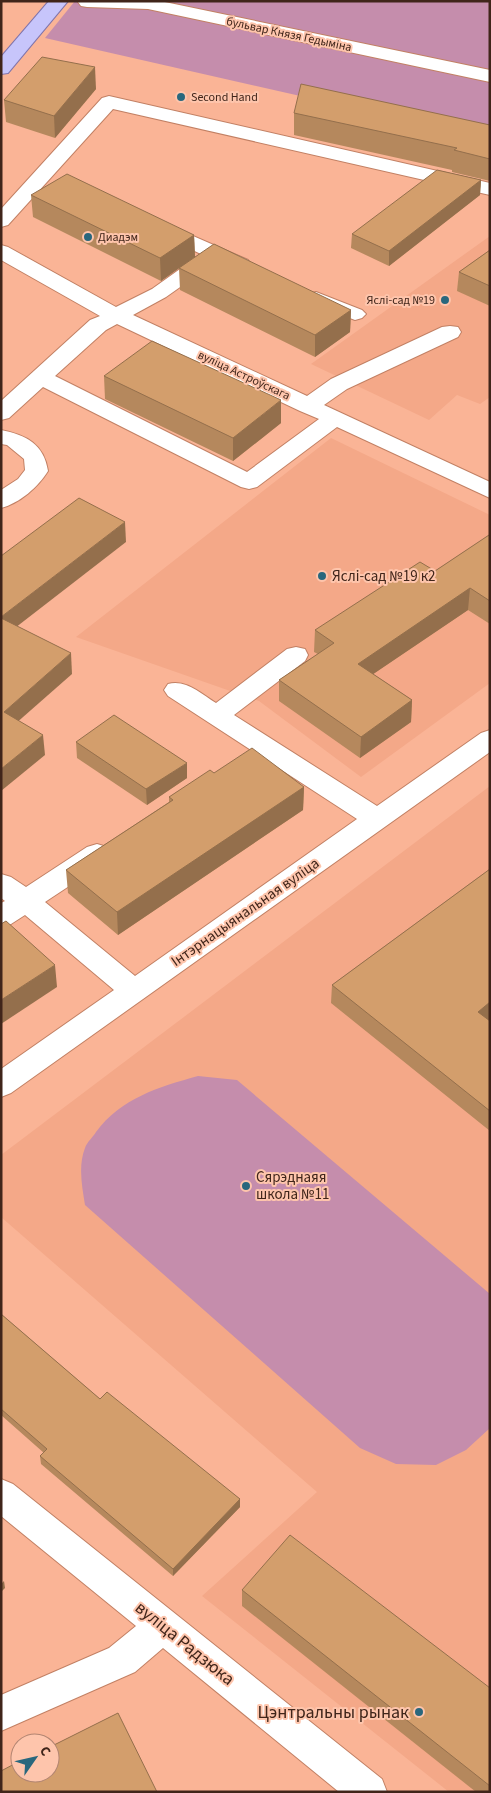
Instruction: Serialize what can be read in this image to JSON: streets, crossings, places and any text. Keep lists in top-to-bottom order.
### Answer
{
  "streets": {
    "street": [
      "бульвар Князя Гедыміна",
      "вуліца Астроўскага",
      "Інтэрнацыянальная вуліца",
      "вуліца Радзюка"
    ]
  },
  "places": [
    "Second Hand",
    "Диадэм",
    "Яслі-сад №19",
    "Яслі-сад №19 к2",
    "Сярэднаяя школа №11",
    "Цэнтральны рынак"
  ],
  "north": "top right"
}
